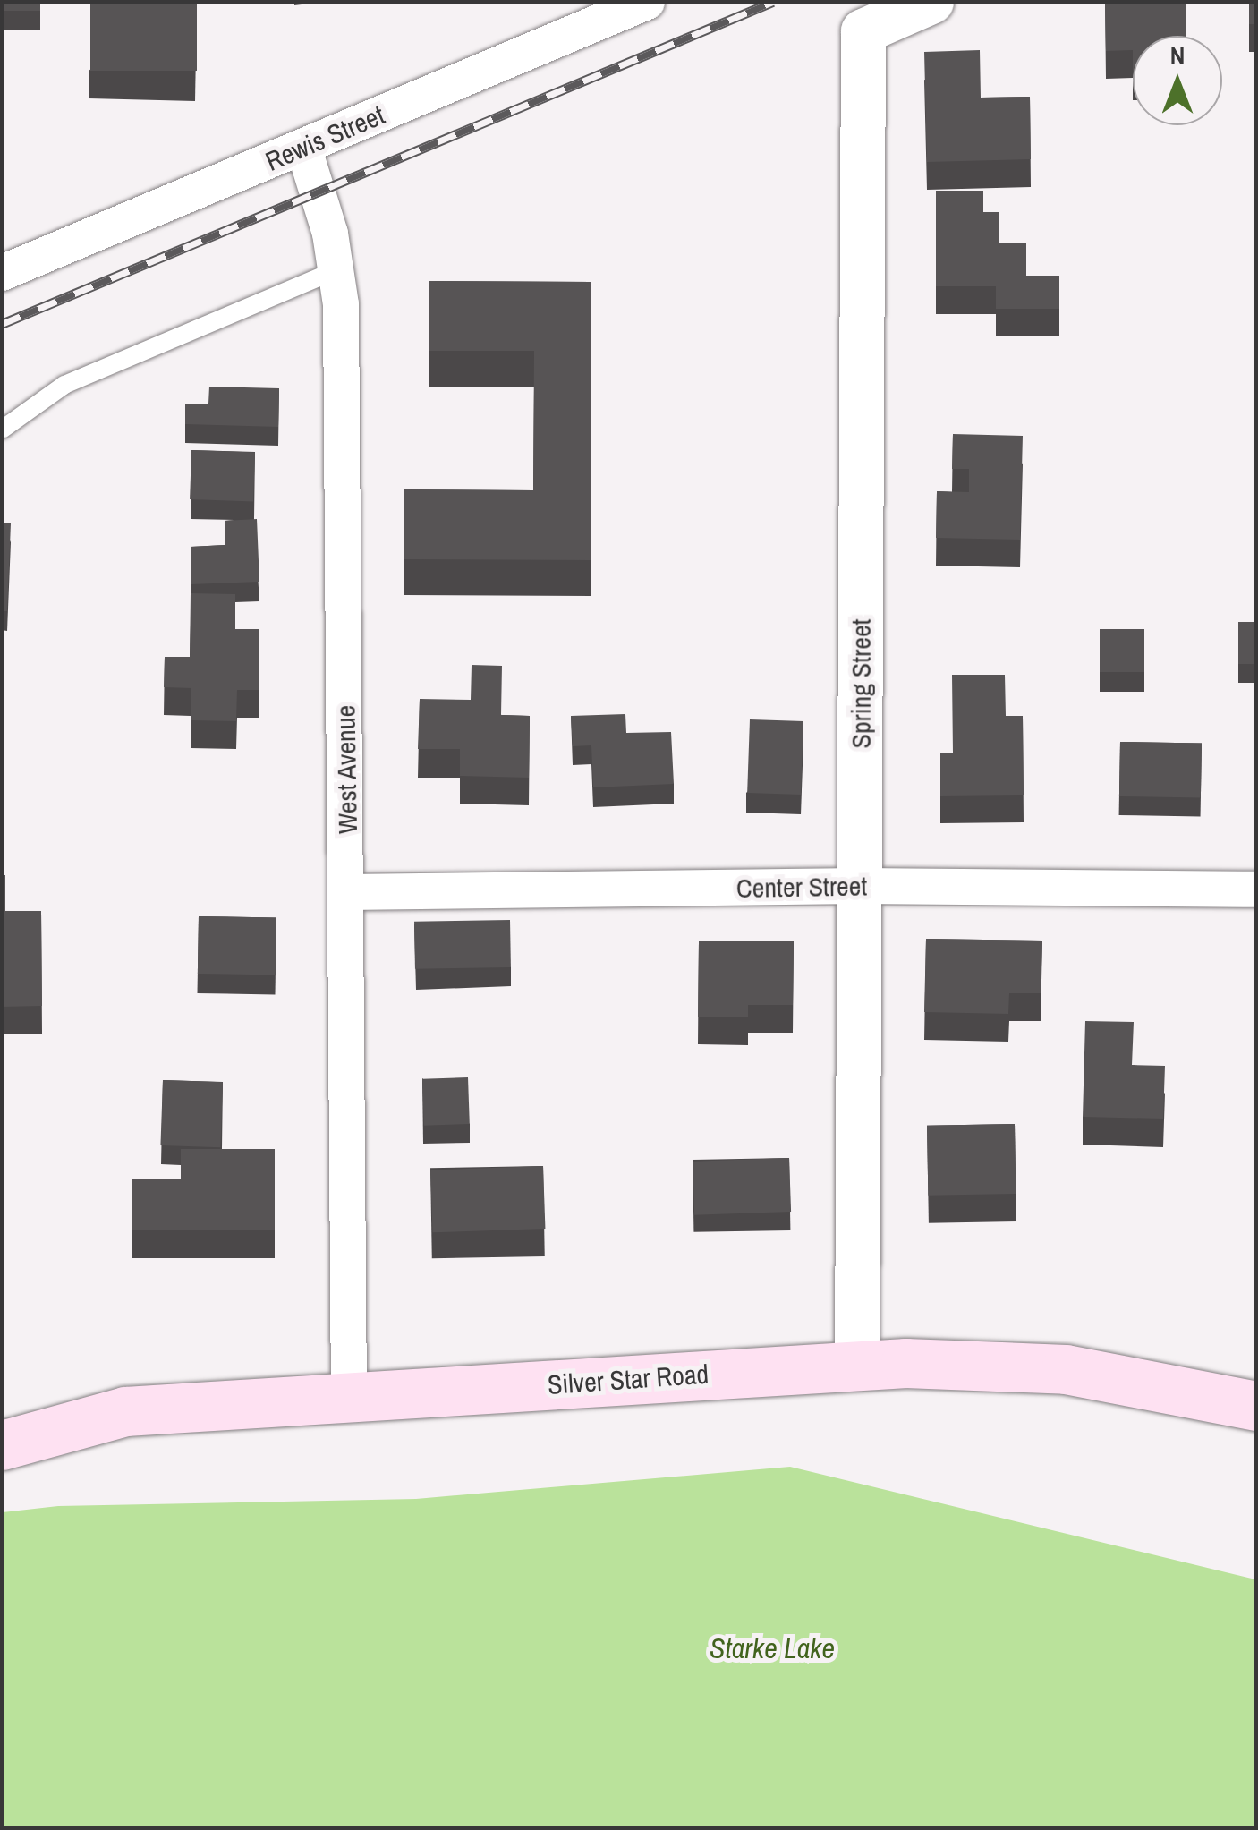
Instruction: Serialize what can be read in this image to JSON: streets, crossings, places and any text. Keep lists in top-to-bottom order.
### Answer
{
  "streets": {
    "main road": ["Silver Star Road"],
    "street": [
      "Rewis Street",
      "Spring Street",
      "West Avenue",
      "Center Street"
    ]
  },
  "crossings": [
    ["Rewis Street", "West Avenue"],
    ["Spring Street", "Center Street"],
    ["Spring Street", "Silver Star Road"],
    ["West Avenue", "Center Street"],
    ["West Avenue", "Silver Star Road"]
  ],
  "water": ["Starke Lake"],
  "north": "top"
}
